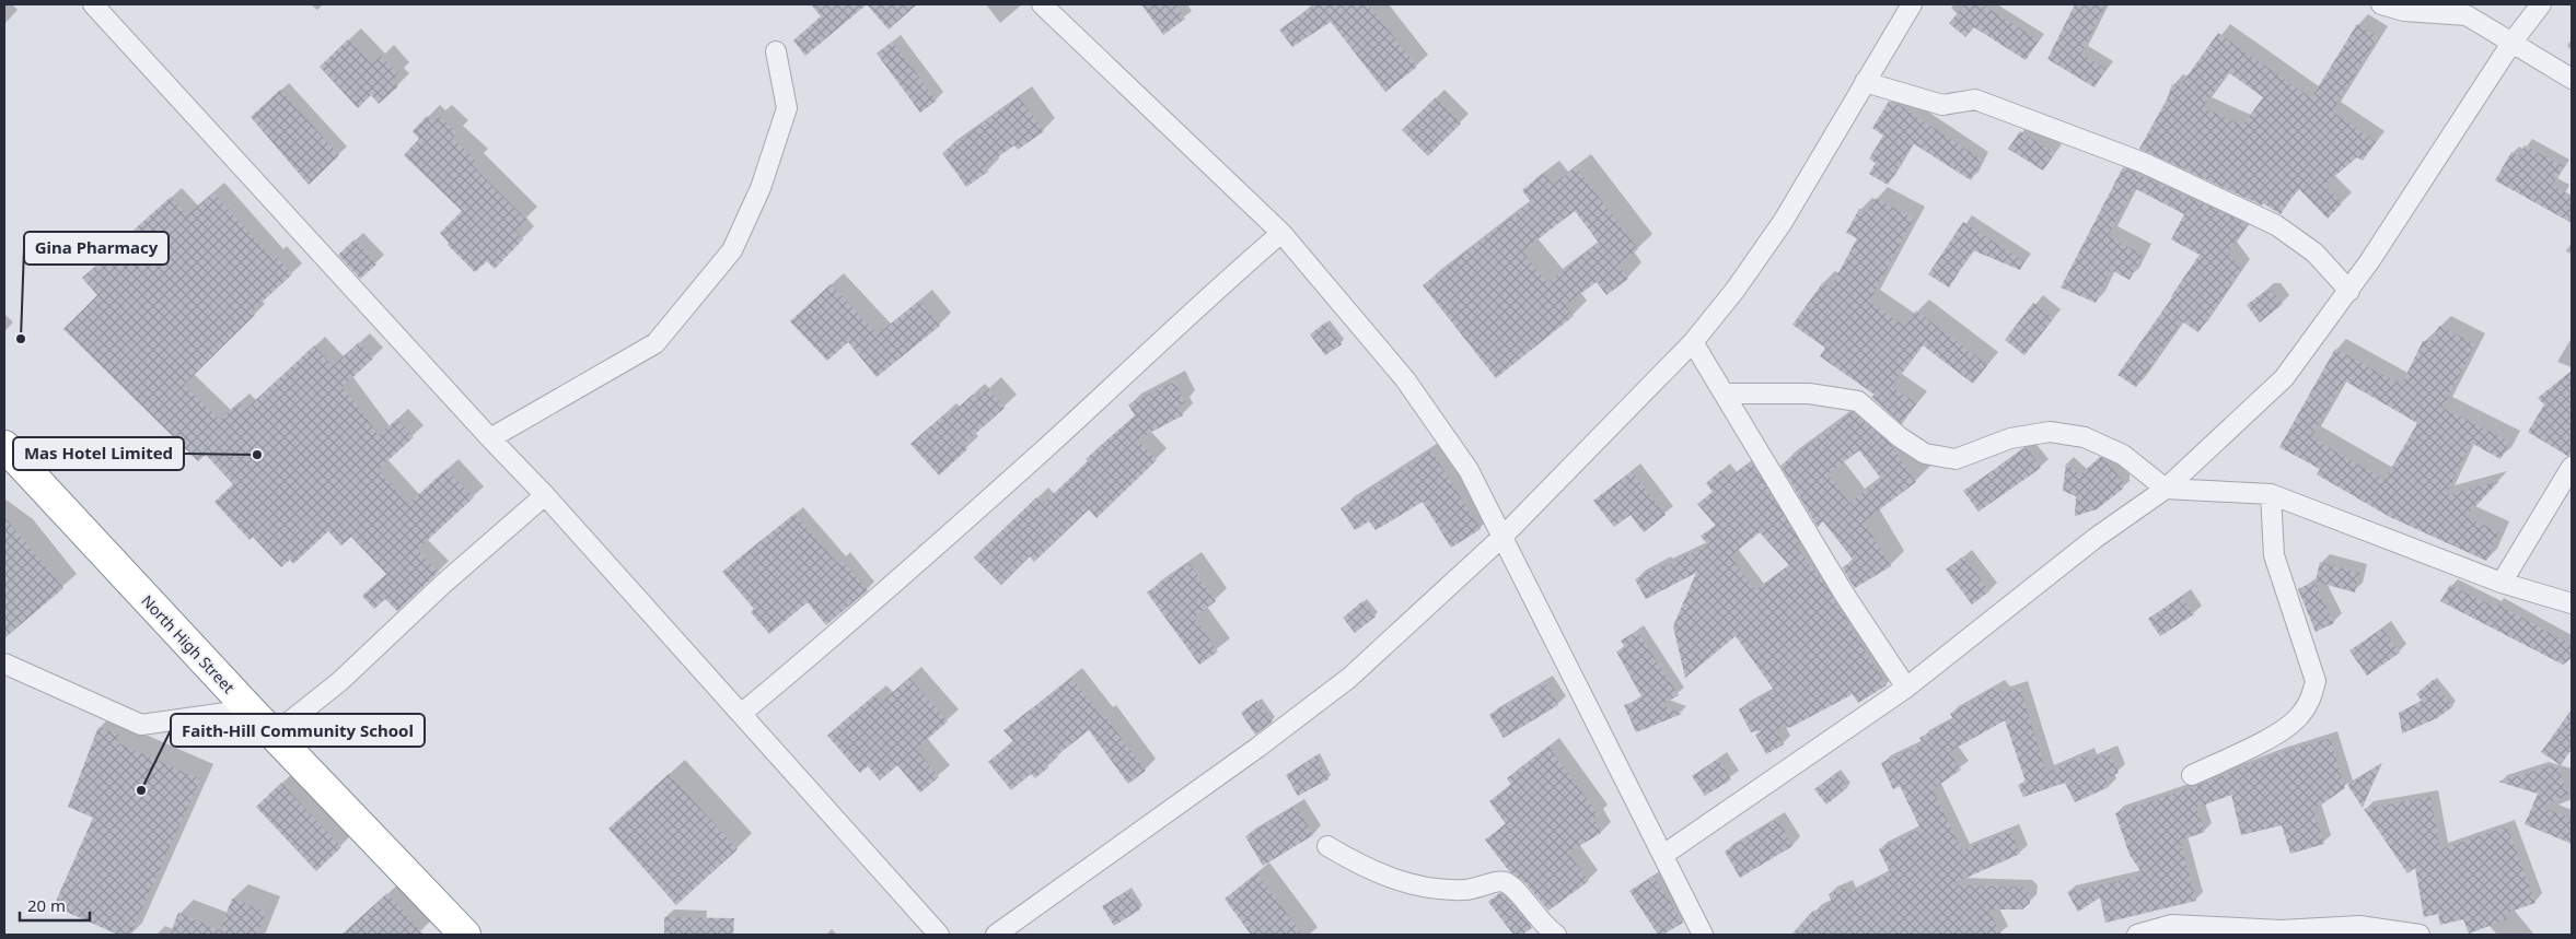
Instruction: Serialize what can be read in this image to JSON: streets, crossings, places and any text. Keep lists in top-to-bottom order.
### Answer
{
  "streets": {
    "highway": ["North High Street"]
  },
  "places": ["Gina Pharmacy", "Mas Hotel Limited", "Faith-Hill Community School"],
  "scale_bar": "20 m"
}
